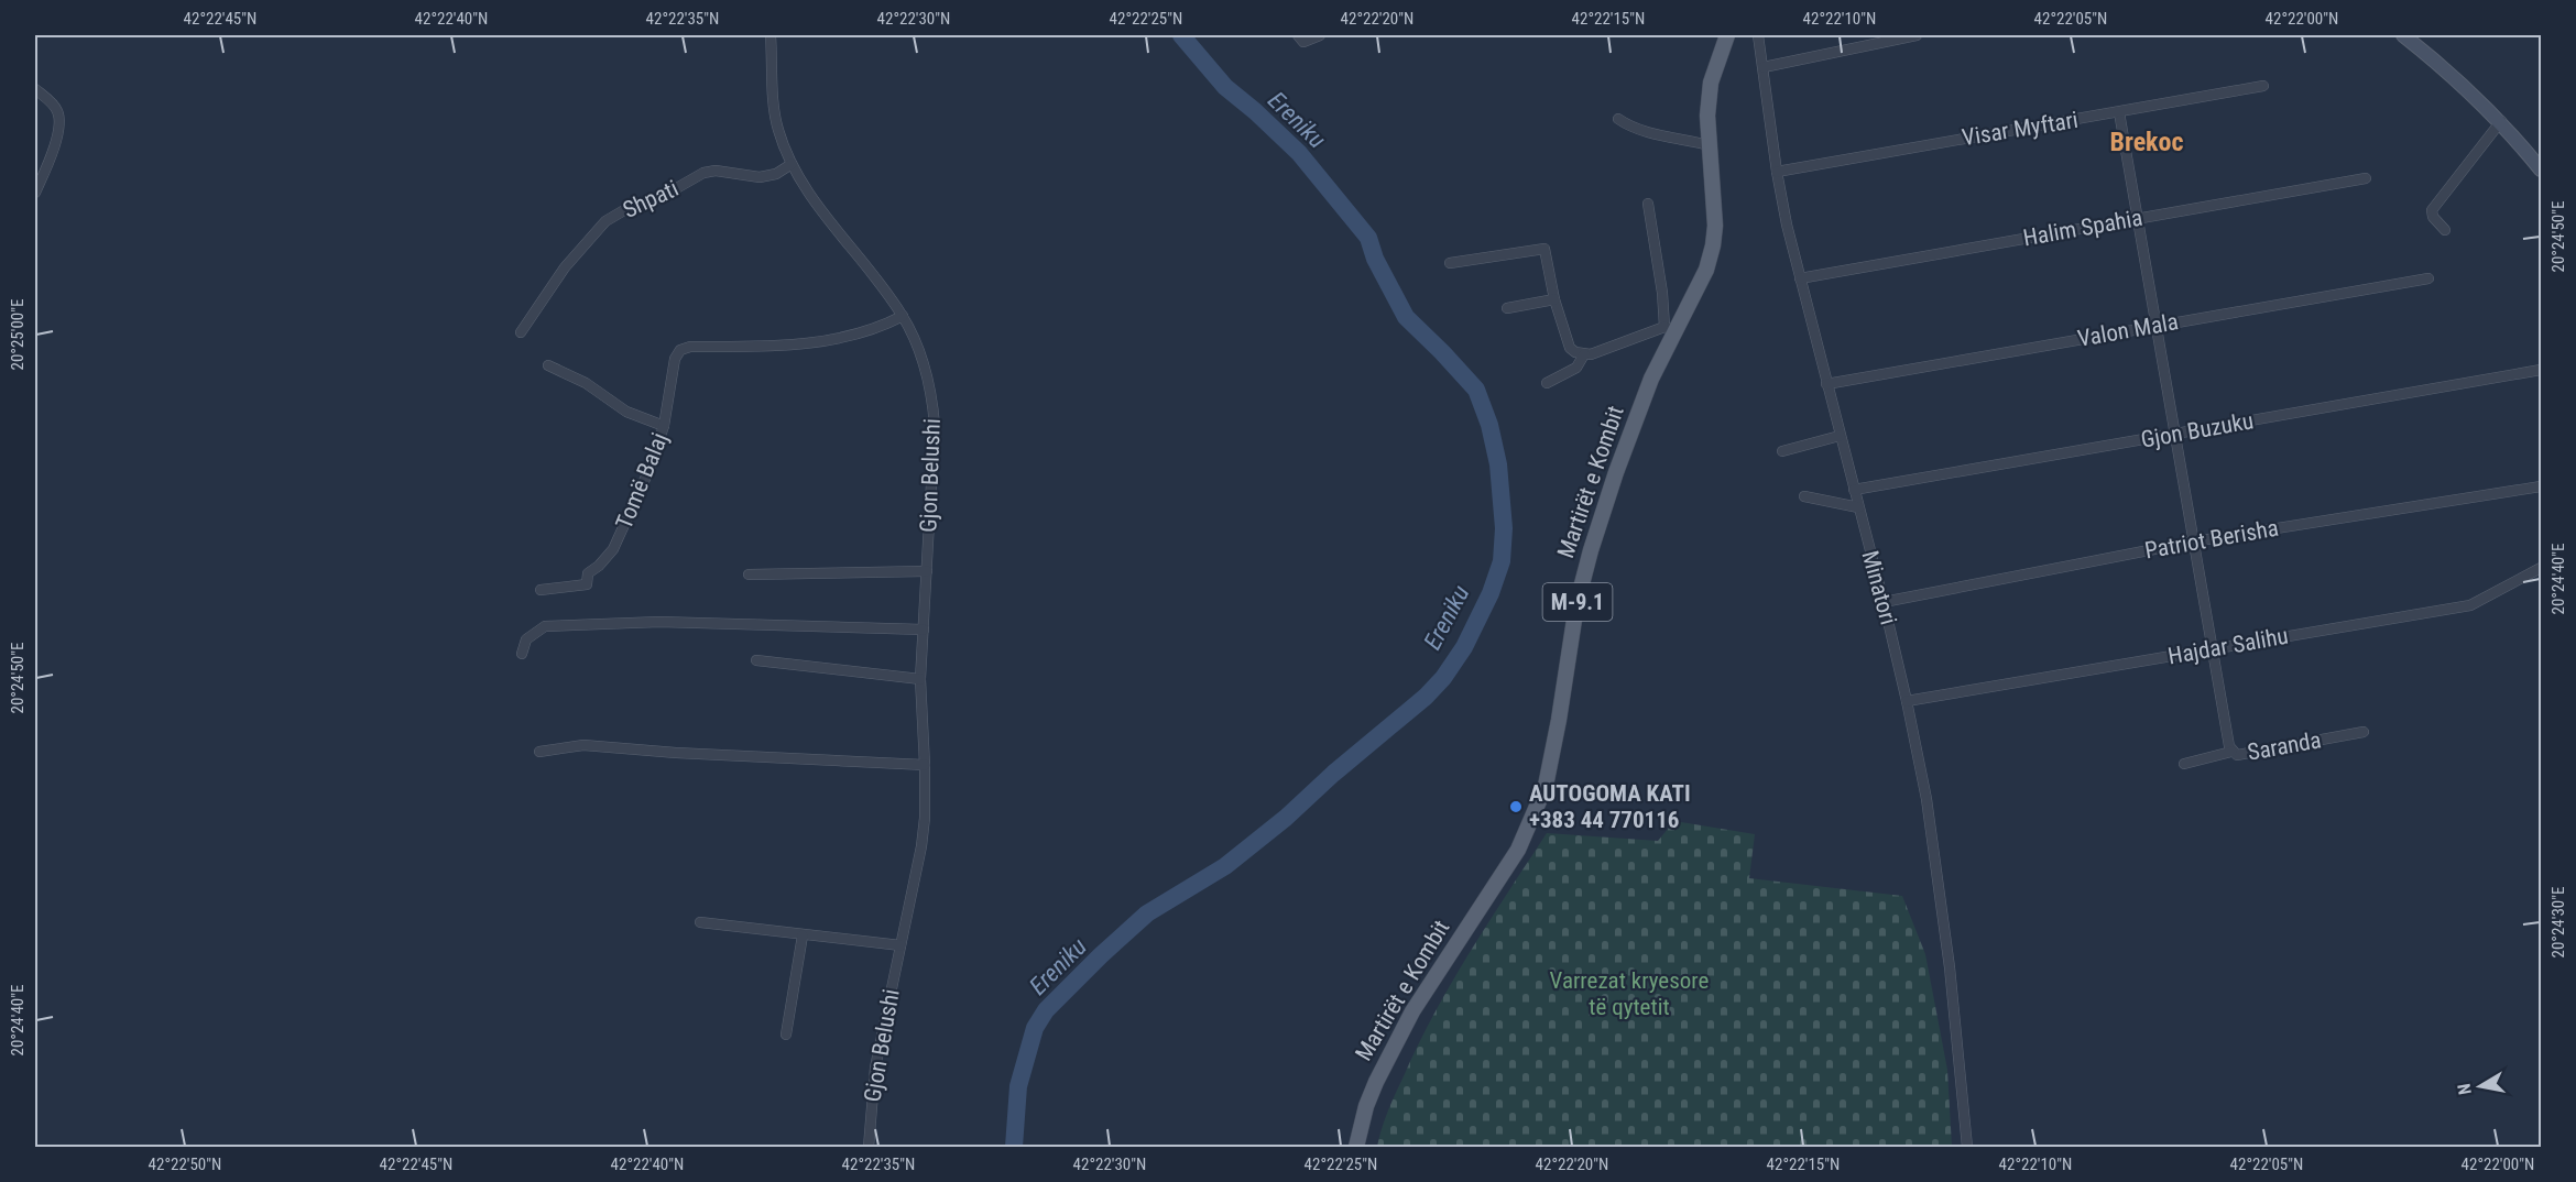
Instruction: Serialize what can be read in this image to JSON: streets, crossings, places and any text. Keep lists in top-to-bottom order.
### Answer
{
  "streets": {
    "main road": ["Martirët e Kombit", "M-9.1"],
    "street": [
      "Visar Myftari",
      "Shpati",
      "Halim Spahia",
      "Valon Mala",
      "Gjon Buzuku",
      "Gjon Belushi",
      "Tomë Balaj",
      "Patriot Berisha",
      "Minatori",
      "Hajdar Salihu",
      "Saranda"
    ]
  },
  "crossings": [
    ["Visar Myftari", "Minatori"],
    ["Visar Myftari", "Saranda"],
    ["Shpati", "Gjon Belushi"],
    ["Halim Spahia", "Minatori"],
    ["Halim Spahia", "Saranda"],
    ["Valon Mala", "Minatori"],
    ["Valon Mala", "Saranda"],
    ["Gjon Buzuku", "Minatori"],
    ["Gjon Buzuku", "Saranda"],
    ["Gjon Belushi", "Tomë Balaj"],
    ["Patriot Berisha", "Minatori"],
    ["Patriot Berisha", "Saranda"],
    ["Minatori", "Hajdar Salihu"],
    ["Hajdar Salihu", "Saranda"]
  ],
  "districts": ["Brekoc"],
  "water": ["Ereniku"],
  "parks": ["Varrezat kryesore të qytetit"],
  "places": ["AUTOGOMA KATI +383 44 770116"],
  "north": "left",
  "coordinates": [
    "42°22'45\"N",
    "42°22'40\"N",
    "42°22'35\"N",
    "42°22'30\"N",
    "42°22'25\"N",
    "42°22'20\"N",
    "42°22'15\"N",
    "42°22'10\"N",
    "42°22'05\"N",
    "42°22'00\"N",
    "20°24'50\"E",
    "20°25'00\"E",
    "20°24'40\"E",
    "20°24'30\"E",
    "42°22'50\"N"
  ]
}
